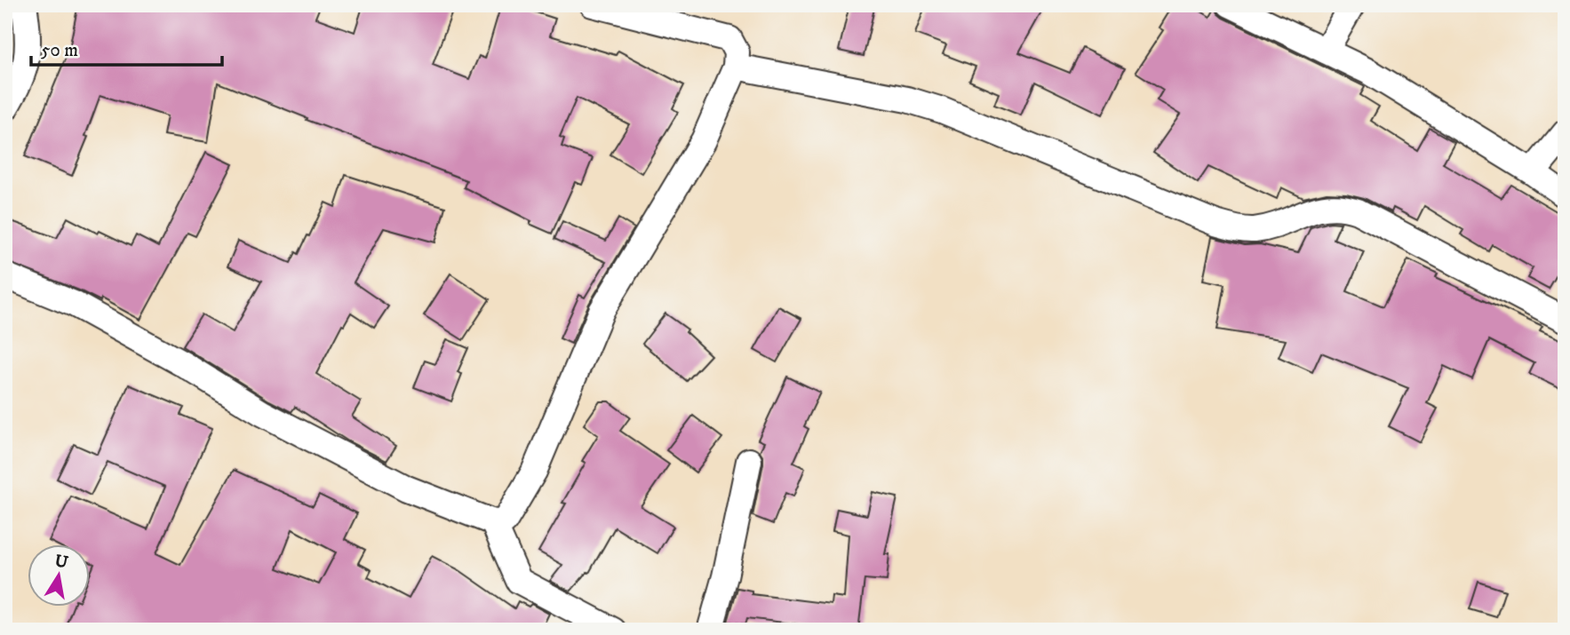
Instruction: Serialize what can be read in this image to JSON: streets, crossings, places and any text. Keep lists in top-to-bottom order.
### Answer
{
  "scale_bar": "50 m",
  "north": "top"
}
